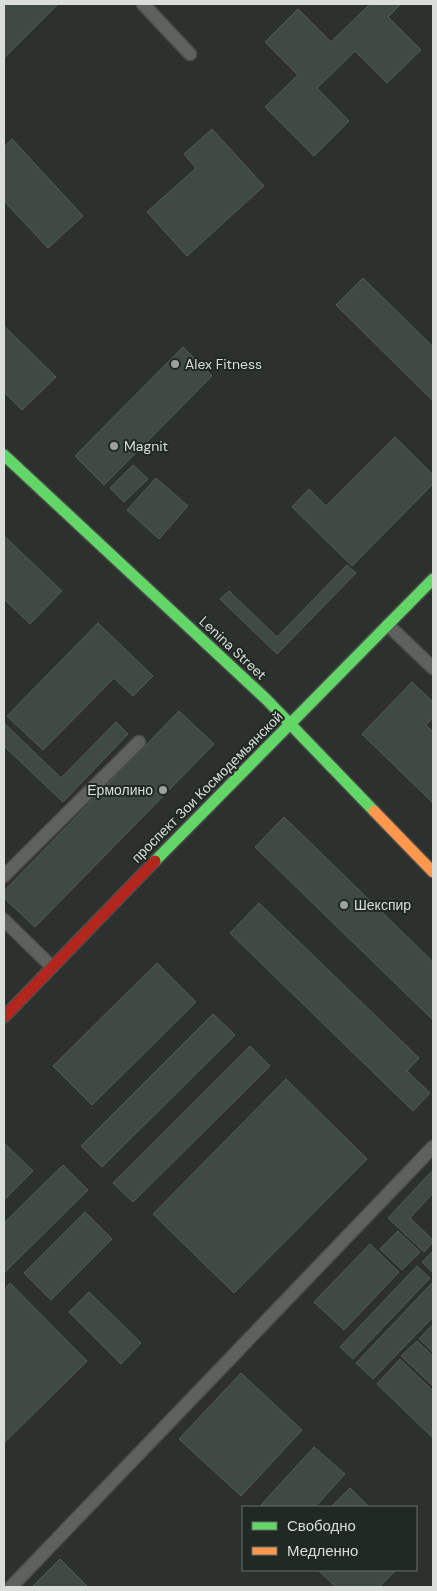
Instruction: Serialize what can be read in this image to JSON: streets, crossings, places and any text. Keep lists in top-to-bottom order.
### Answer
{
  "streets": {
    "street": ["Lenina Street", "проспект Зои Космодемьянской"]
  },
  "crossings": [
    ["Lenina Street", "проспект Зои Космодемьянской"]
  ],
  "places": [
    "Alex Fitness",
    "Magnit",
    "Ермолино",
    "Шекспир"
  ],
  "legend": ["Свободно", "Медленно"]
}
